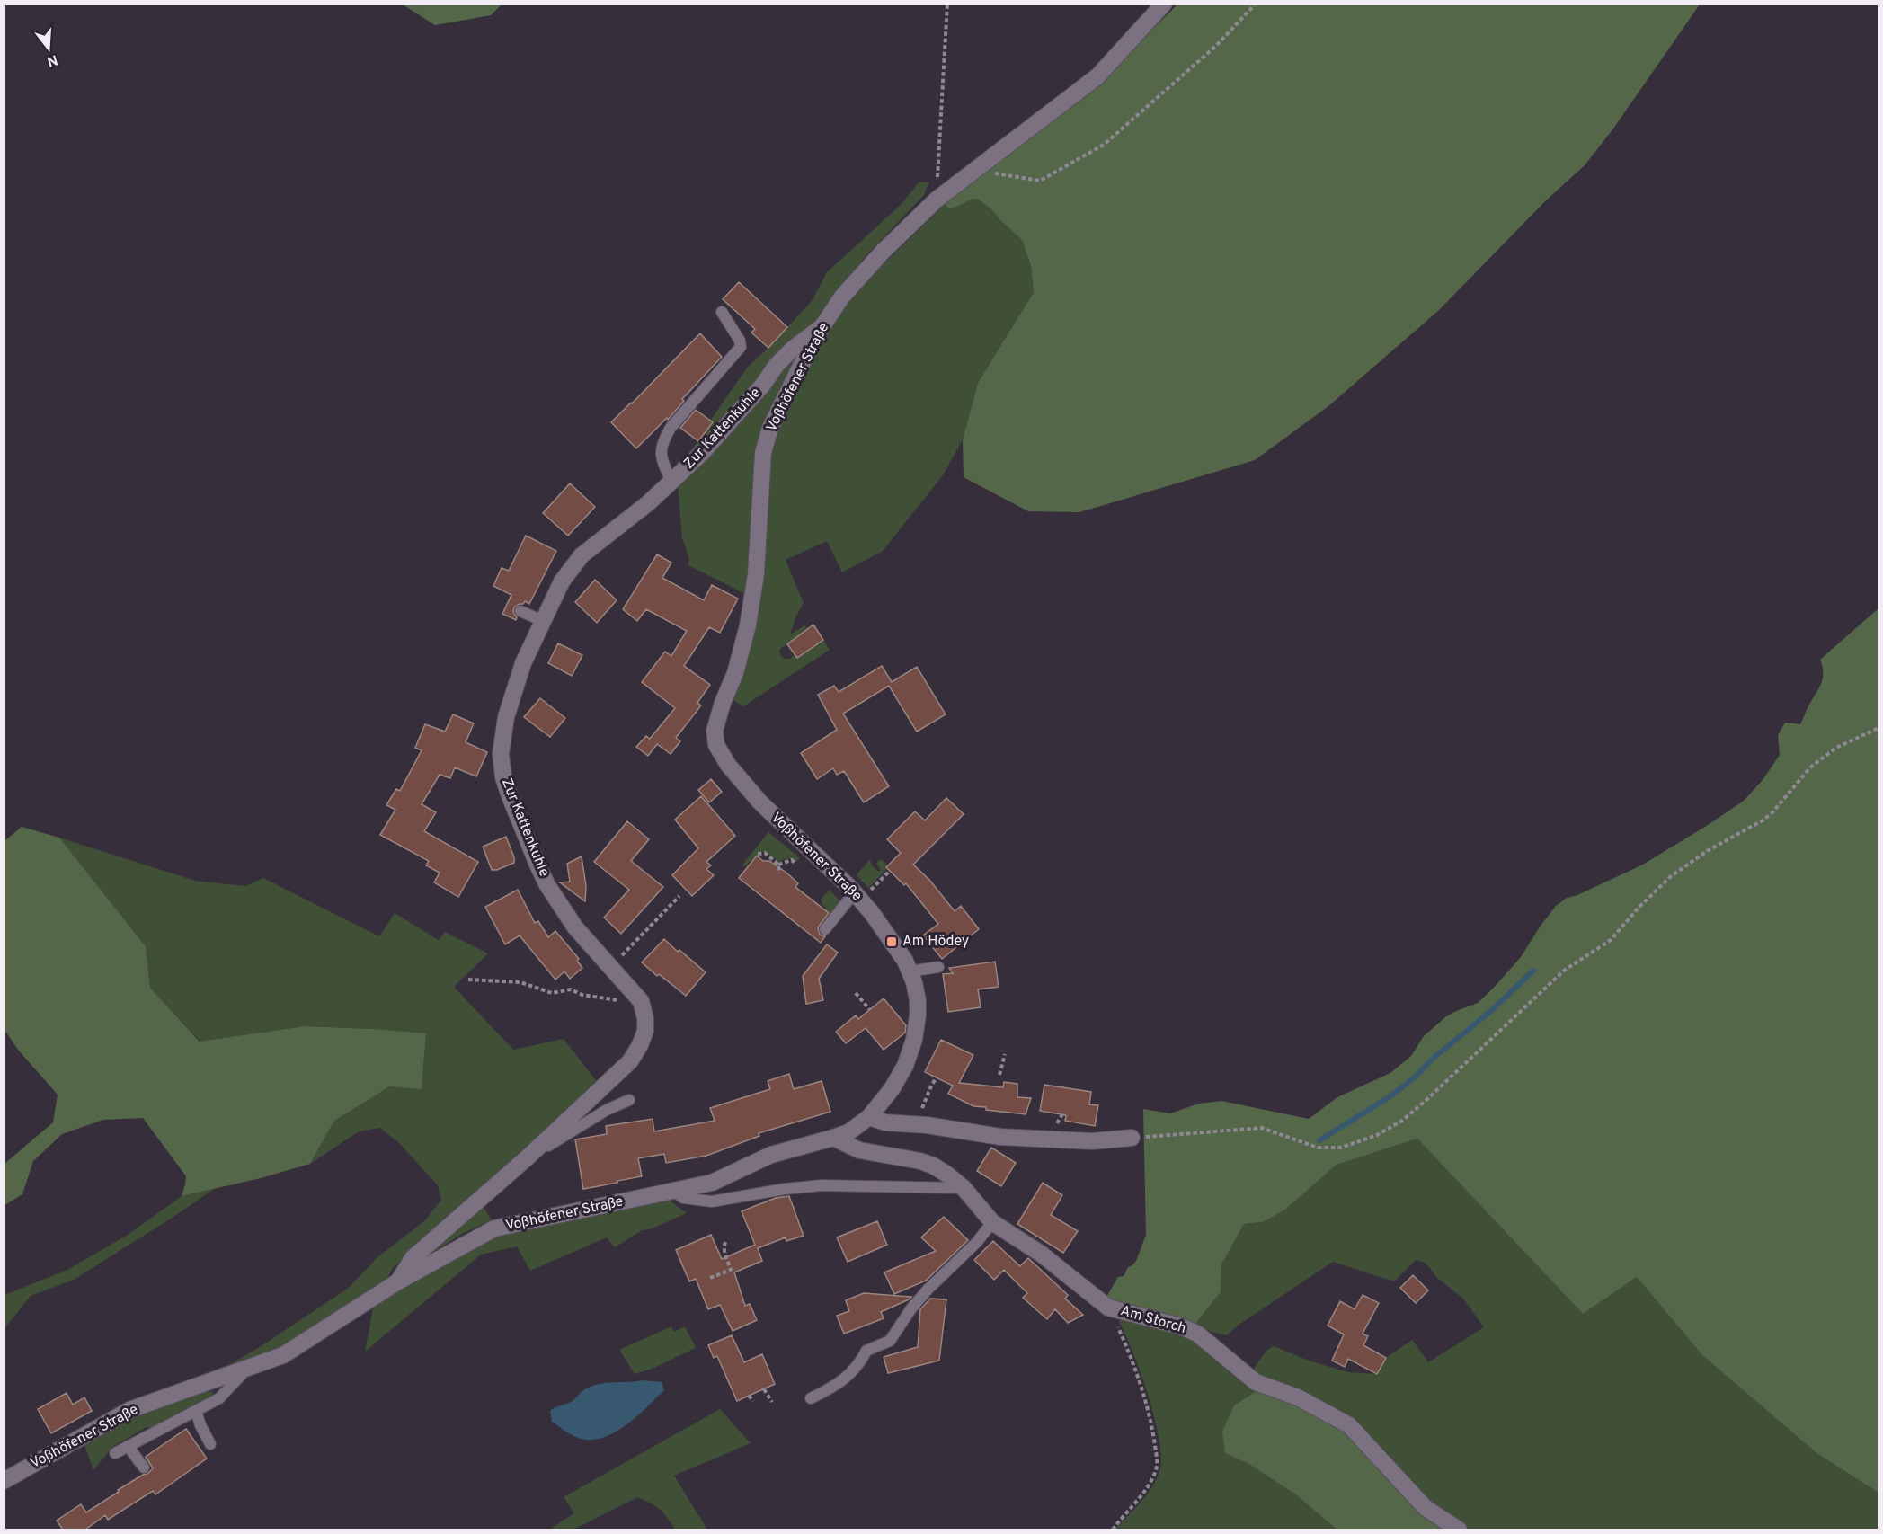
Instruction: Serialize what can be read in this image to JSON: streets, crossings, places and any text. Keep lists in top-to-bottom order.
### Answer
{
  "streets": {
    "street": ["Voßhöfener Straße", "Zur Kattenkuhle", "Am Storch"]
  },
  "crossings": [
    ["Voßhöfener Straße", "Zur Kattenkuhle"],
    ["Voßhöfener Straße", "Am Storch"]
  ],
  "places": {
    "transit": ["Am Hödey"]
  },
  "north": "bottom"
}
